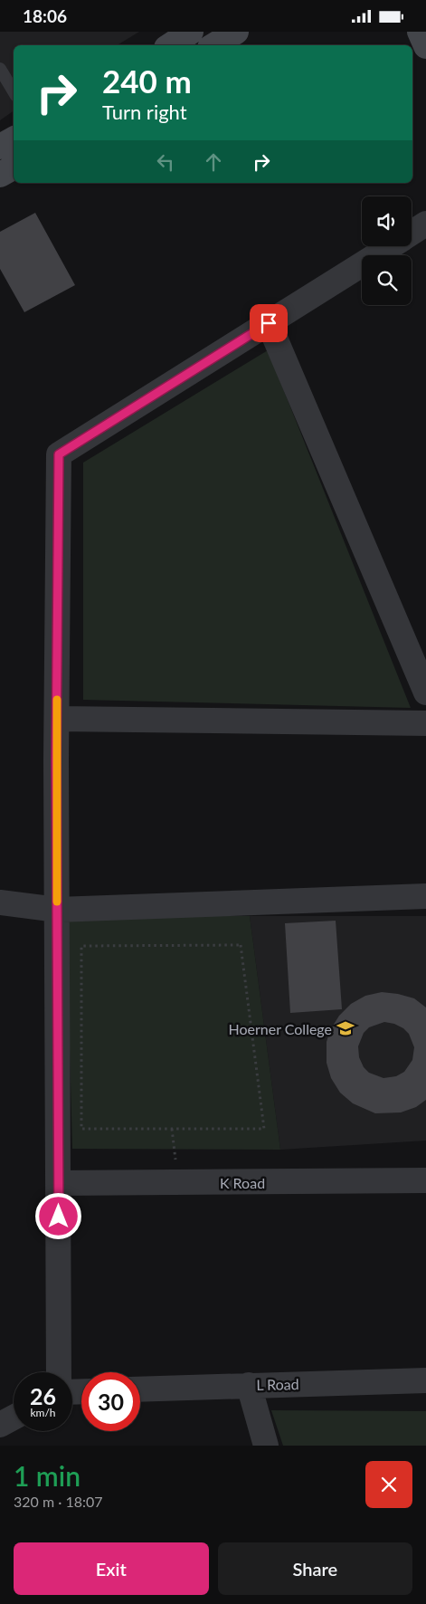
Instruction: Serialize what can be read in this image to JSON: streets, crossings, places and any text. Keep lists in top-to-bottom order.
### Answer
{
  "streets": {
    "street": ["K Road", "L Road"]
  },
  "places": {
    "school or university": ["Hoerner College"]
  },
  "page": {
    "status": "18:06",
    "turn": ["240 m", "Turn right"],
    "speed": "26 km/h",
    "limit": "30",
    "heading": ["1 min", "320 m · 18:07"],
    "buttons": ["Exit", "Share"]
  }
}
